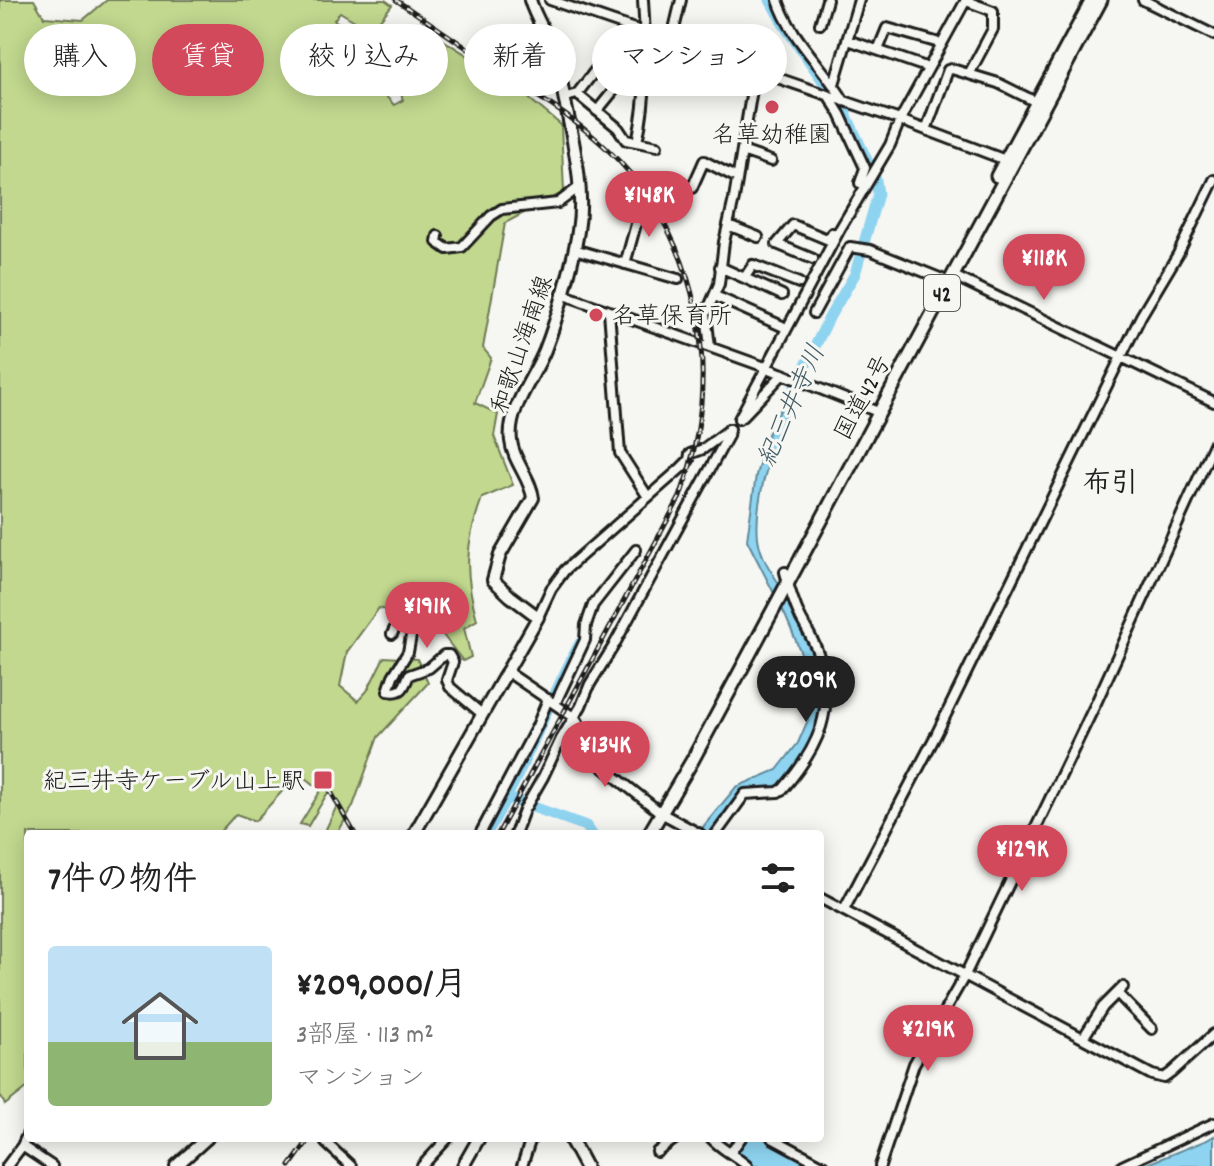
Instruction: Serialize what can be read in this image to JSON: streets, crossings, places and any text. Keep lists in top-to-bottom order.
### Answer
{
  "streets": {
    "highway": ["42", "国道42号"],
    "main road": ["和歌山海南線"]
  },
  "districts": ["布引"],
  "water": ["紀三井寺川"],
  "places": {
    "other": ["名草幼稚園", "名草保育所"],
    "transit": ["紀三井寺ケーブル山上駅"]
  },
  "page": {
    "chip": [
      "購入",
      "賃貸",
      "絞り込み",
      "新着",
      "マンション"
    ],
    "price": [
      "¥148K",
      "¥118K",
      "¥191K",
      "¥209K",
      "¥134K",
      "¥129K",
      "¥219K"
    ],
    "heading": "7件の物件",
    "list": [
      {
        "name": "¥209,000/月",
        "note": "3部屋 · 113 m² · マンション"
      }
    ]
  }
}
